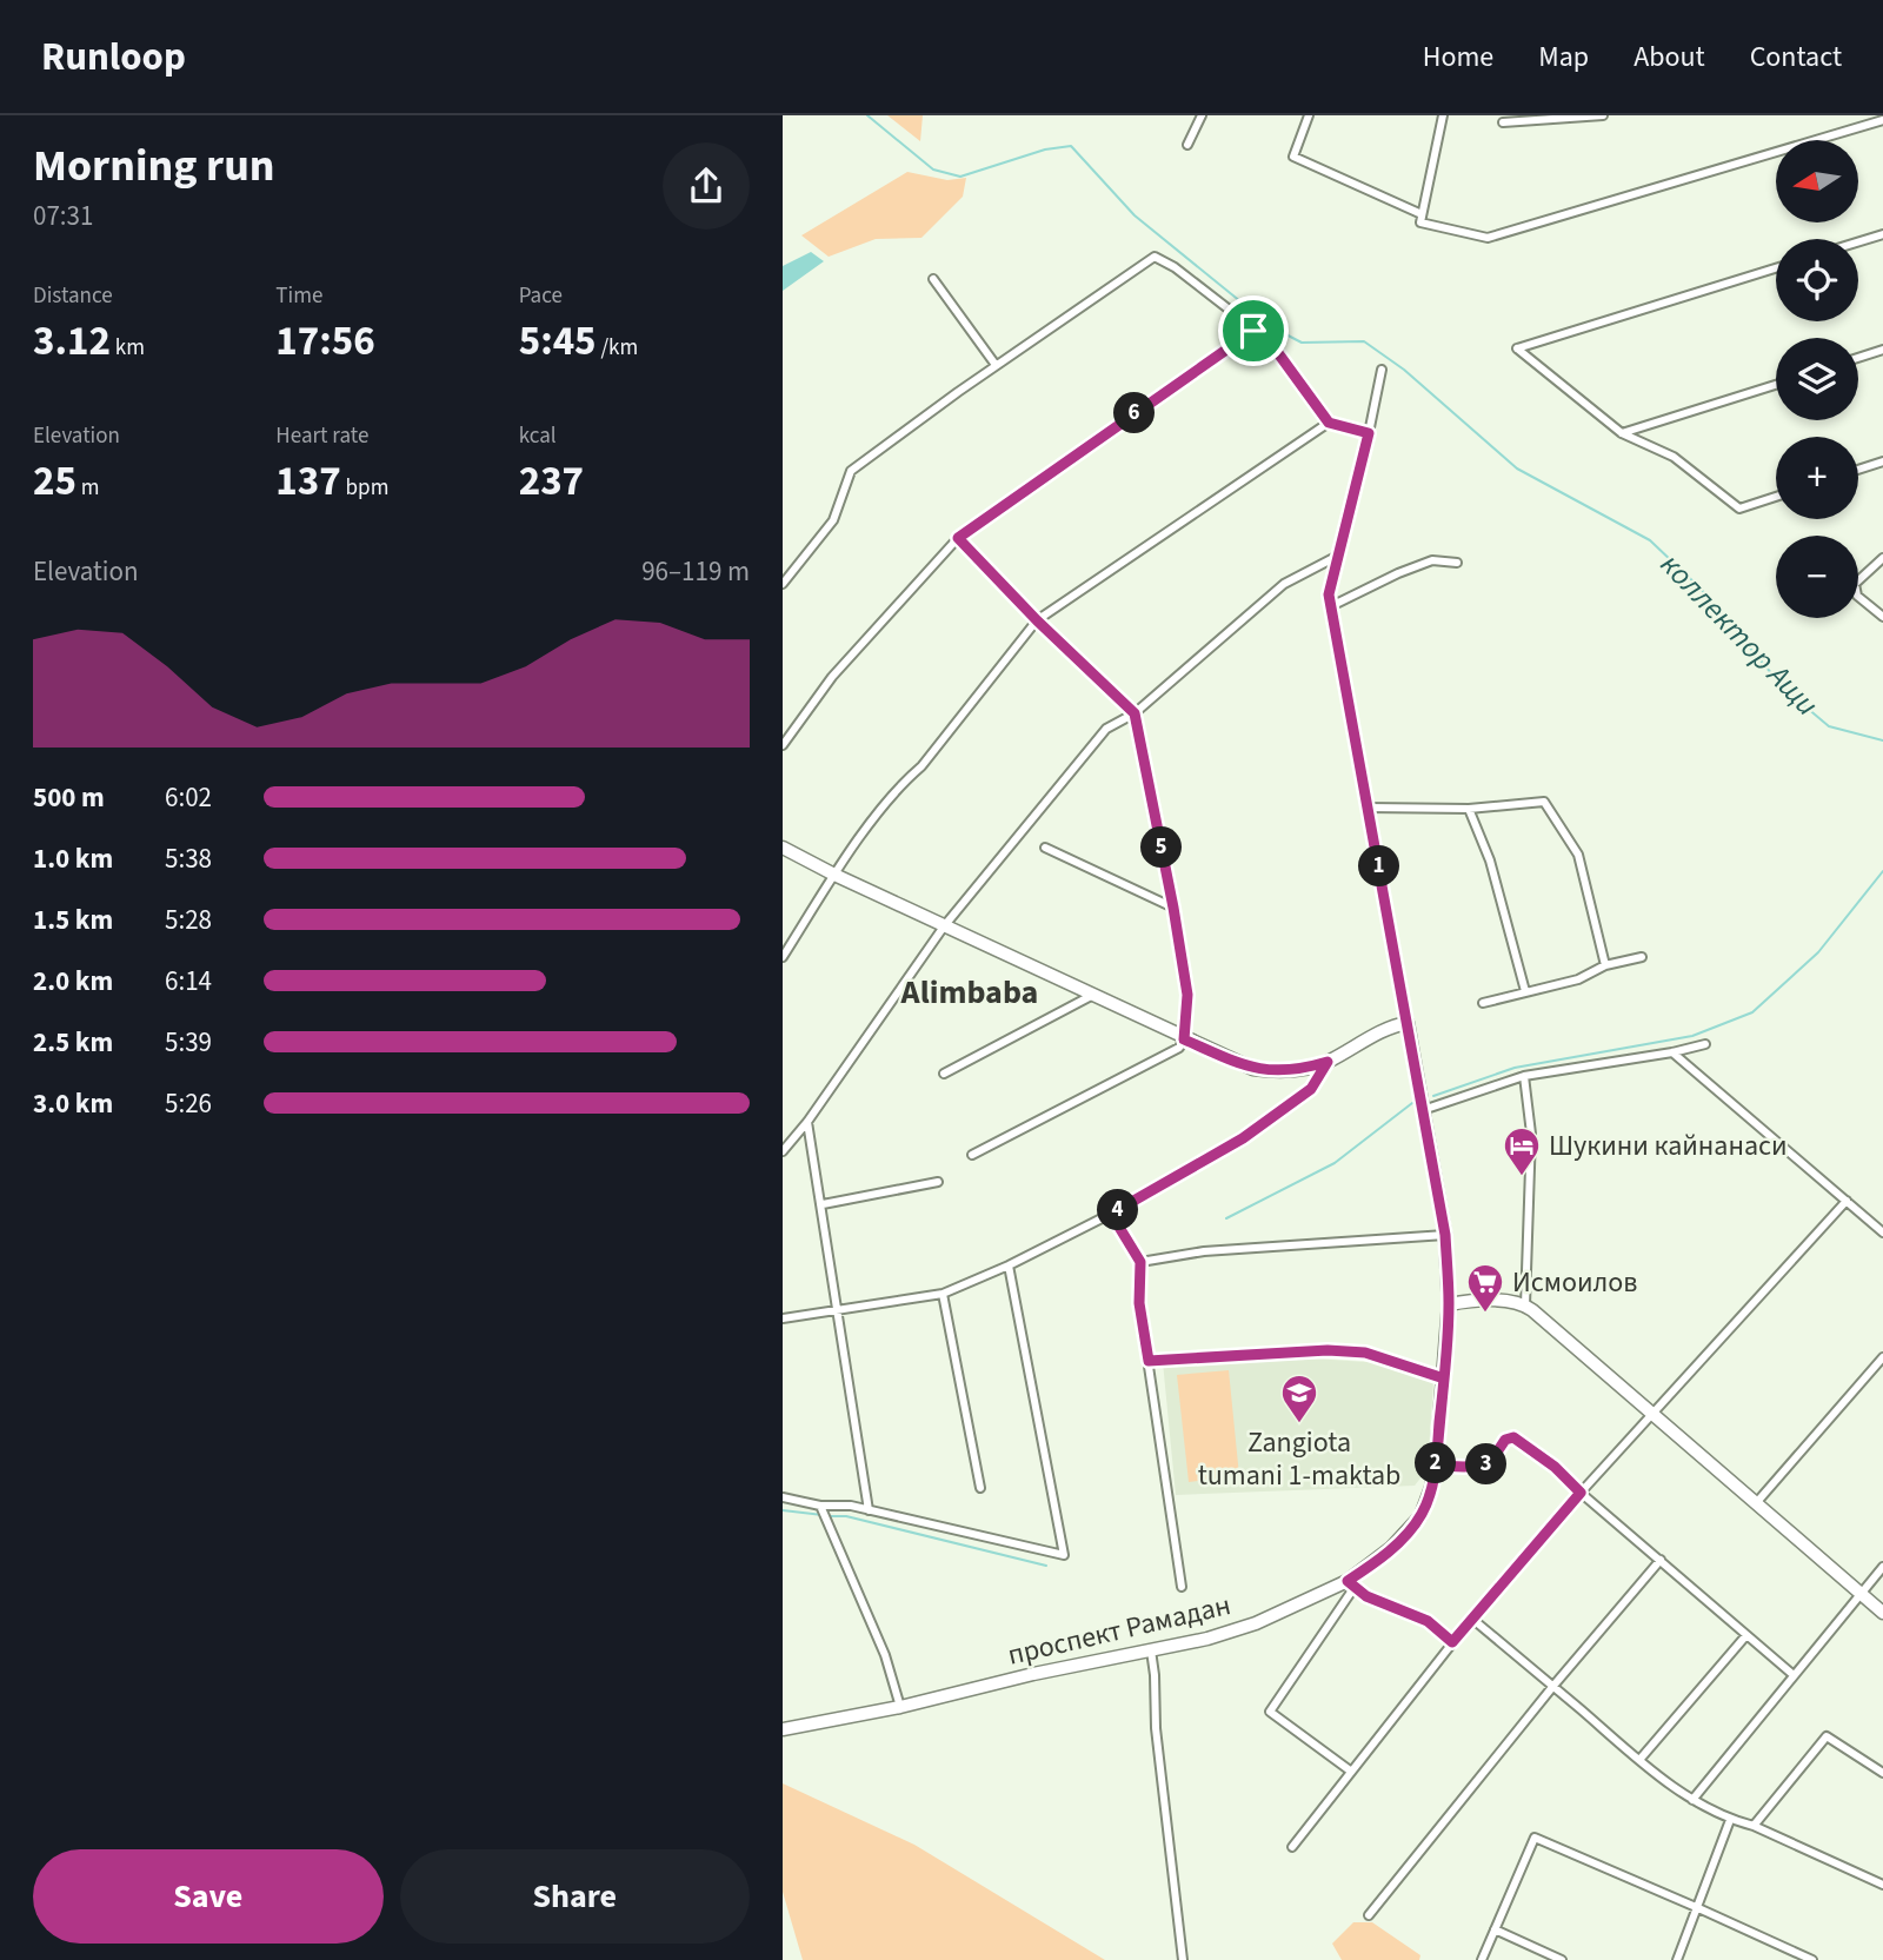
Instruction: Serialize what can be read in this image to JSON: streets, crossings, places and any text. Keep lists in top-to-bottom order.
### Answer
{
  "streets": {
    "main road": ["проспект Рамадан"]
  },
  "districts": ["Alimbaba"],
  "water": ["коллектор Ащи"],
  "places": {
    "hotel": ["Шукини кайнанаси"],
    "supermarket": ["Исмоилов"],
    "school or university": ["Zangiota tumani 1-maktab"]
  },
  "north": "left",
  "page": {
    "header": "Runloop",
    "nav": [
      "Home",
      "Map",
      "About",
      "Contact"
    ],
    "heading": ["Morning run", "07:31"],
    "map_buttons": ["+", "−"],
    "stats": [
      ["Distance", "3.12 km"],
      ["Time", "17:56"],
      ["Pace", "5:45 /km"],
      ["Elevation", "25 m"],
      ["Heart rate", "137 bpm"],
      ["kcal", "237"]
    ],
    "pins": [
      "6",
      "5",
      "1",
      "4",
      "2",
      "3"
    ],
    "chart": ["Elevation", "96–119 m"],
    "list": [
      {
        "name": "500 m",
        "note": "6:02"
      },
      {
        "name": "1.0 km",
        "note": "5:38"
      },
      {
        "name": "1.5 km",
        "note": "5:28"
      },
      {
        "name": "2.0 km",
        "note": "6:14"
      },
      {
        "name": "2.5 km",
        "note": "5:39"
      },
      {
        "name": "3.0 km",
        "note": "5:26"
      }
    ],
    "buttons": ["Save", "Share"]
  }
}
